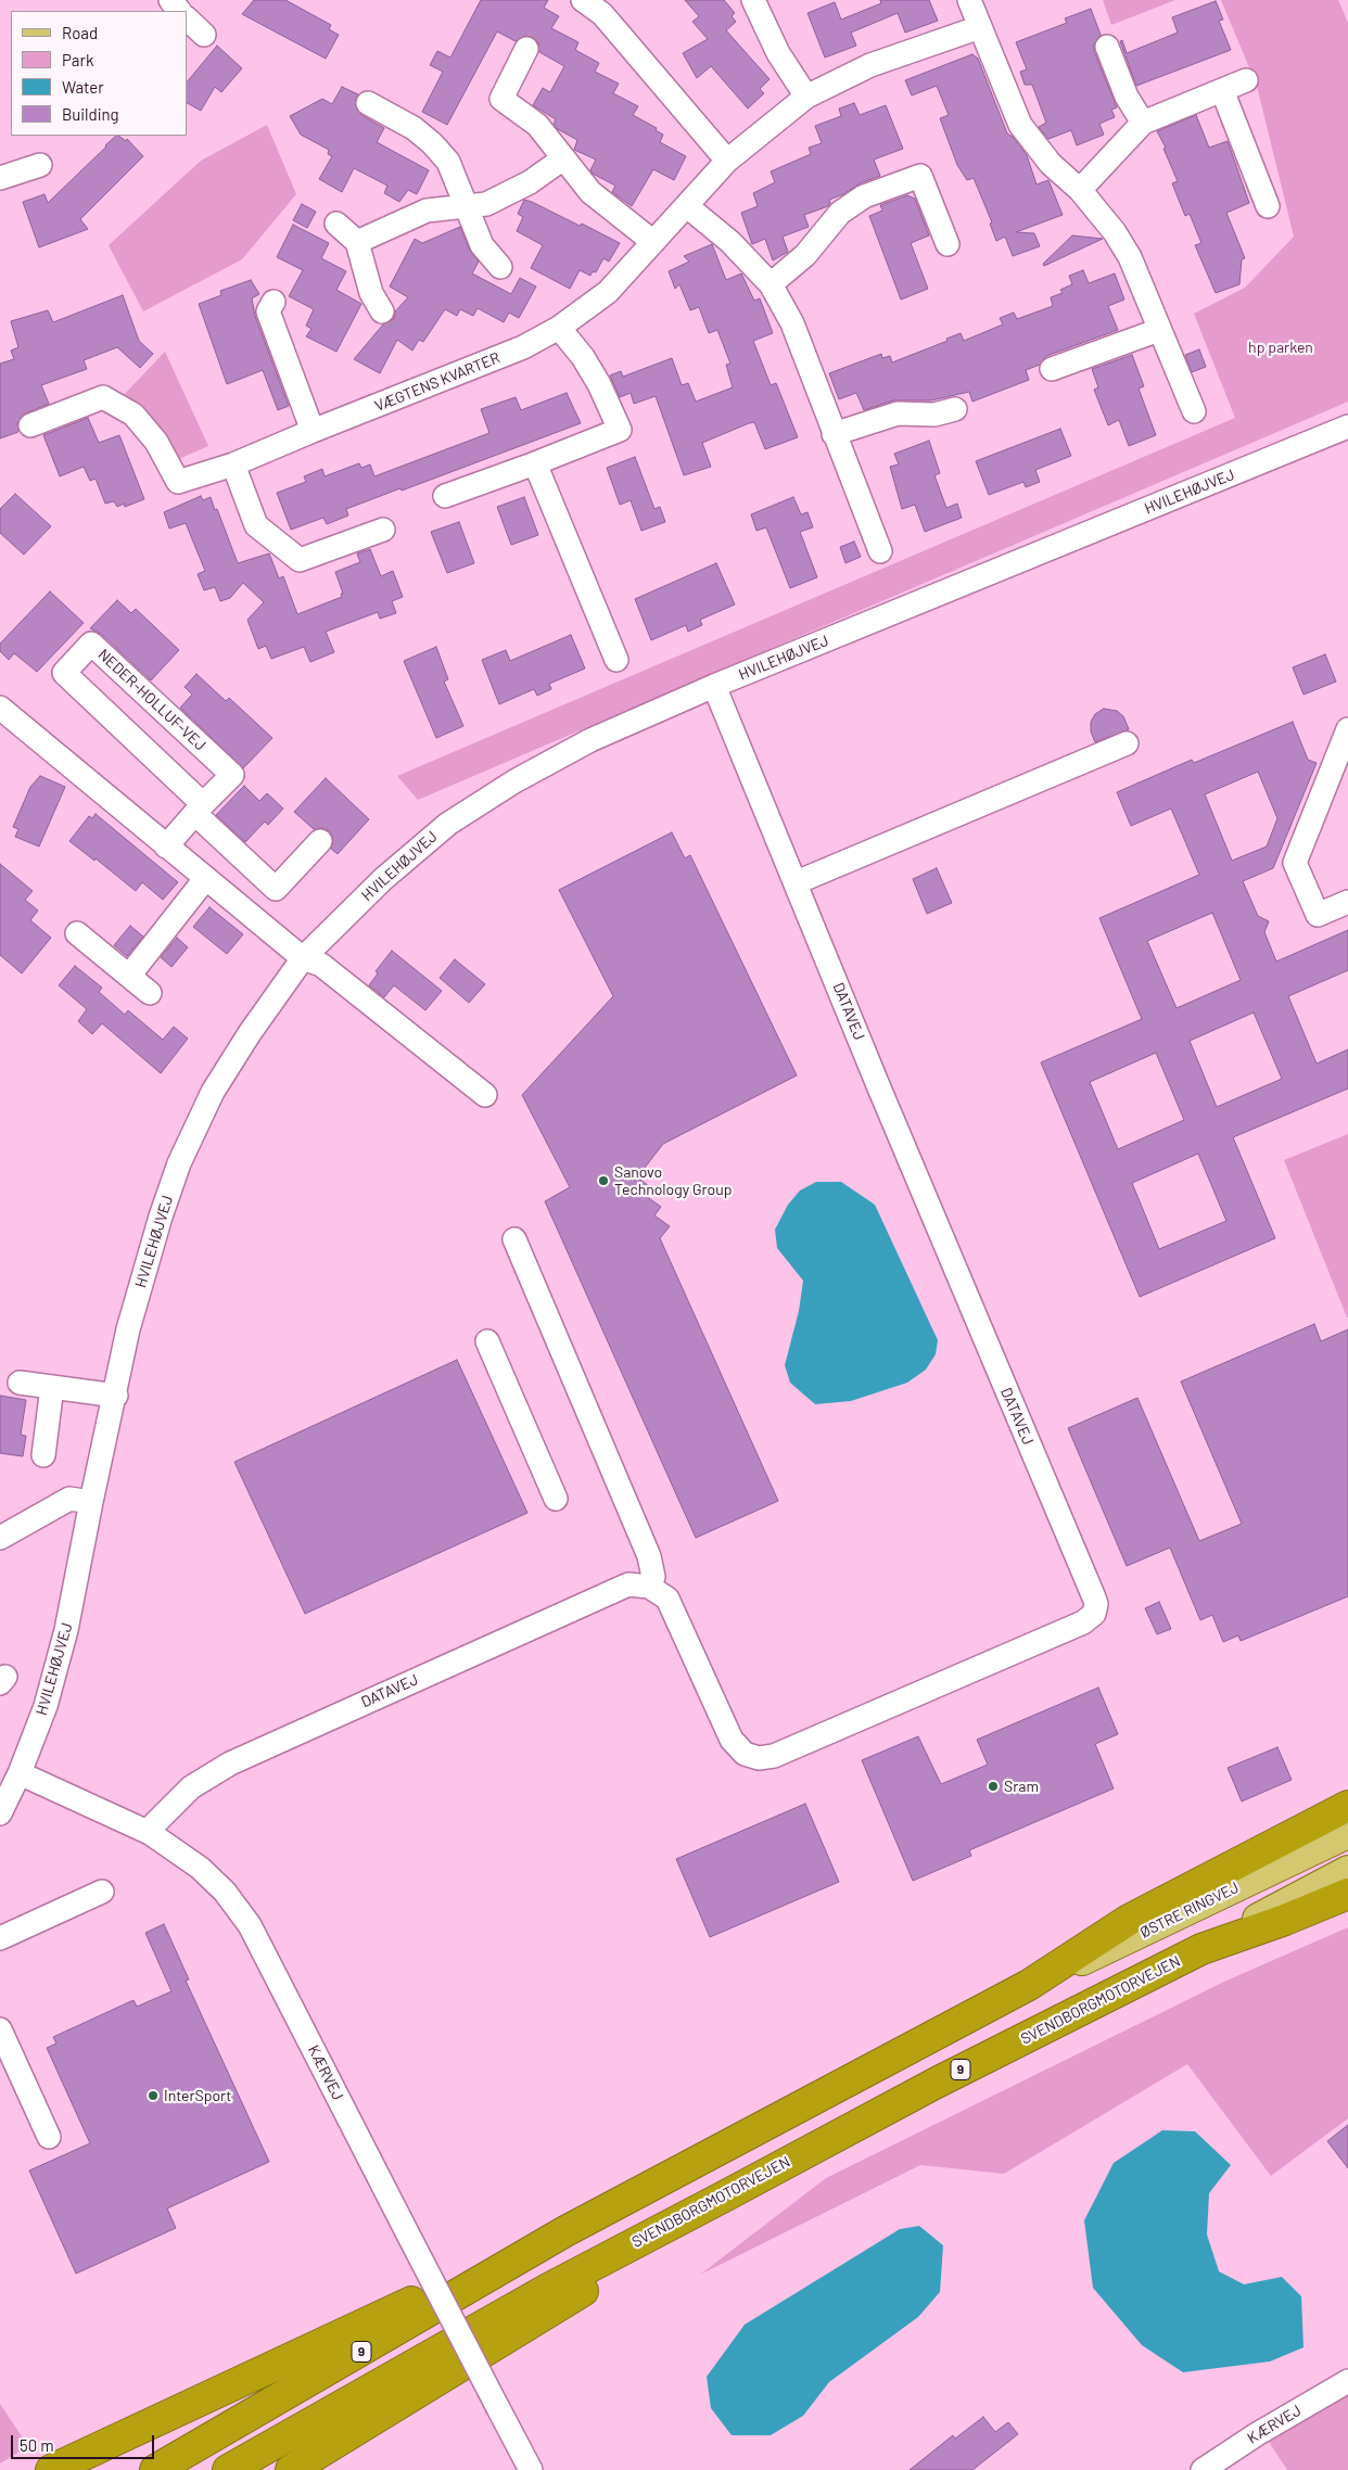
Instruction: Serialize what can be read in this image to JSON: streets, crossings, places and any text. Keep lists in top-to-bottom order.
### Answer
{
  "streets": {
    "highway": ["SVENDBORGMOTORVEJEN", "9"],
    "main road": ["ØSTRE RINGVEJ"],
    "street": [
      "VÆGTENS KVARTER",
      "HVILEHØJVEJ",
      "NEDER-HOLLUF-VEJ",
      "DATAVEJ",
      "KÆRVEJ"
    ]
  },
  "crossings": [
    ["HVILEHØJVEJ", "DATAVEJ"],
    ["HVILEHØJVEJ", "KÆRVEJ"],
    ["DATAVEJ", "KÆRVEJ"],
    ["ØSTRE RINGVEJ", "9"]
  ],
  "parks": ["hp parken"],
  "places": ["Sanovo Technology Group", "Sram", "InterSport"],
  "legend": [
    "Road",
    "Park",
    "Water",
    "Building"
  ],
  "scale_bar": "50 m"
}
